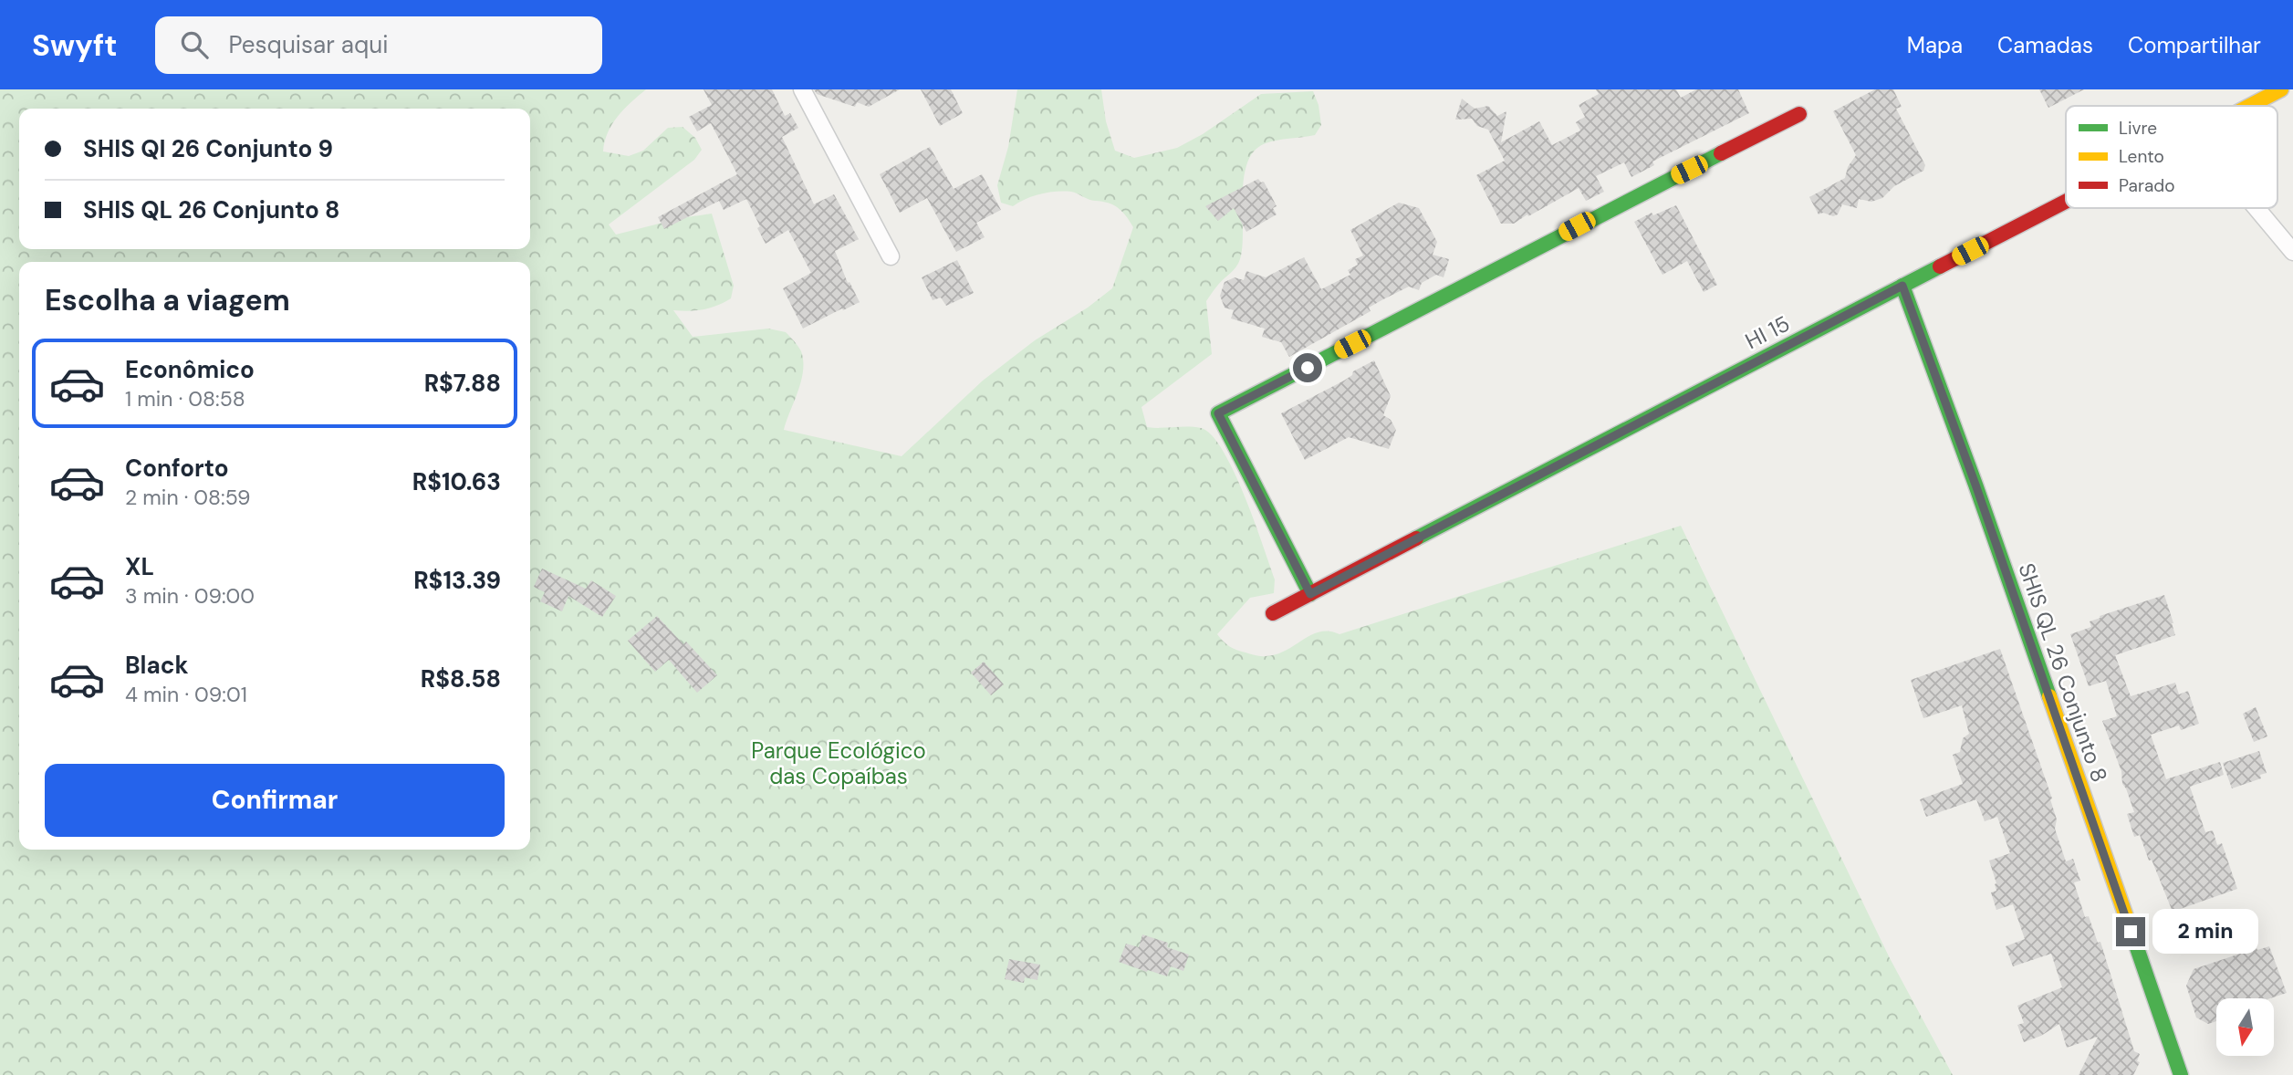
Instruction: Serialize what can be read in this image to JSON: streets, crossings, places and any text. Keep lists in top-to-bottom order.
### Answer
{
  "streets": {
    "street": ["HI 15", "SHIS QL 26 Conjunto 8"]
  },
  "crossings": [
    ["HI 15", "SHIS QL 26 Conjunto 8"]
  ],
  "parks": ["Parque Ecológico das Copaíbas"],
  "legend": ["Livre", "Lento", "Parado"],
  "north": "bottom",
  "page": {
    "header": "Swyft",
    "search": "Pesquisar aqui",
    "nav": ["Mapa", "Camadas", "Compartilhar"],
    "banner": ["SHIS QI 26 Conjunto 9", "SHIS QL 26 Conjunto 8"],
    "heading": "Escolha a viagem",
    "list": [
      {
        "name": "Econômico",
        "note": "1 min · 08:58",
        "value": "R$7.88"
      },
      {
        "name": "Conforto",
        "note": "2 min · 08:59",
        "value": "R$10.63"
      },
      {
        "name": "XL",
        "note": "3 min · 09:00",
        "value": "R$13.39"
      },
      {
        "name": "Black",
        "note": "4 min · 09:01",
        "value": "R$8.58"
      }
    ],
    "buttons": "Confirmar",
    "bubble": "2 min"
  }
}
